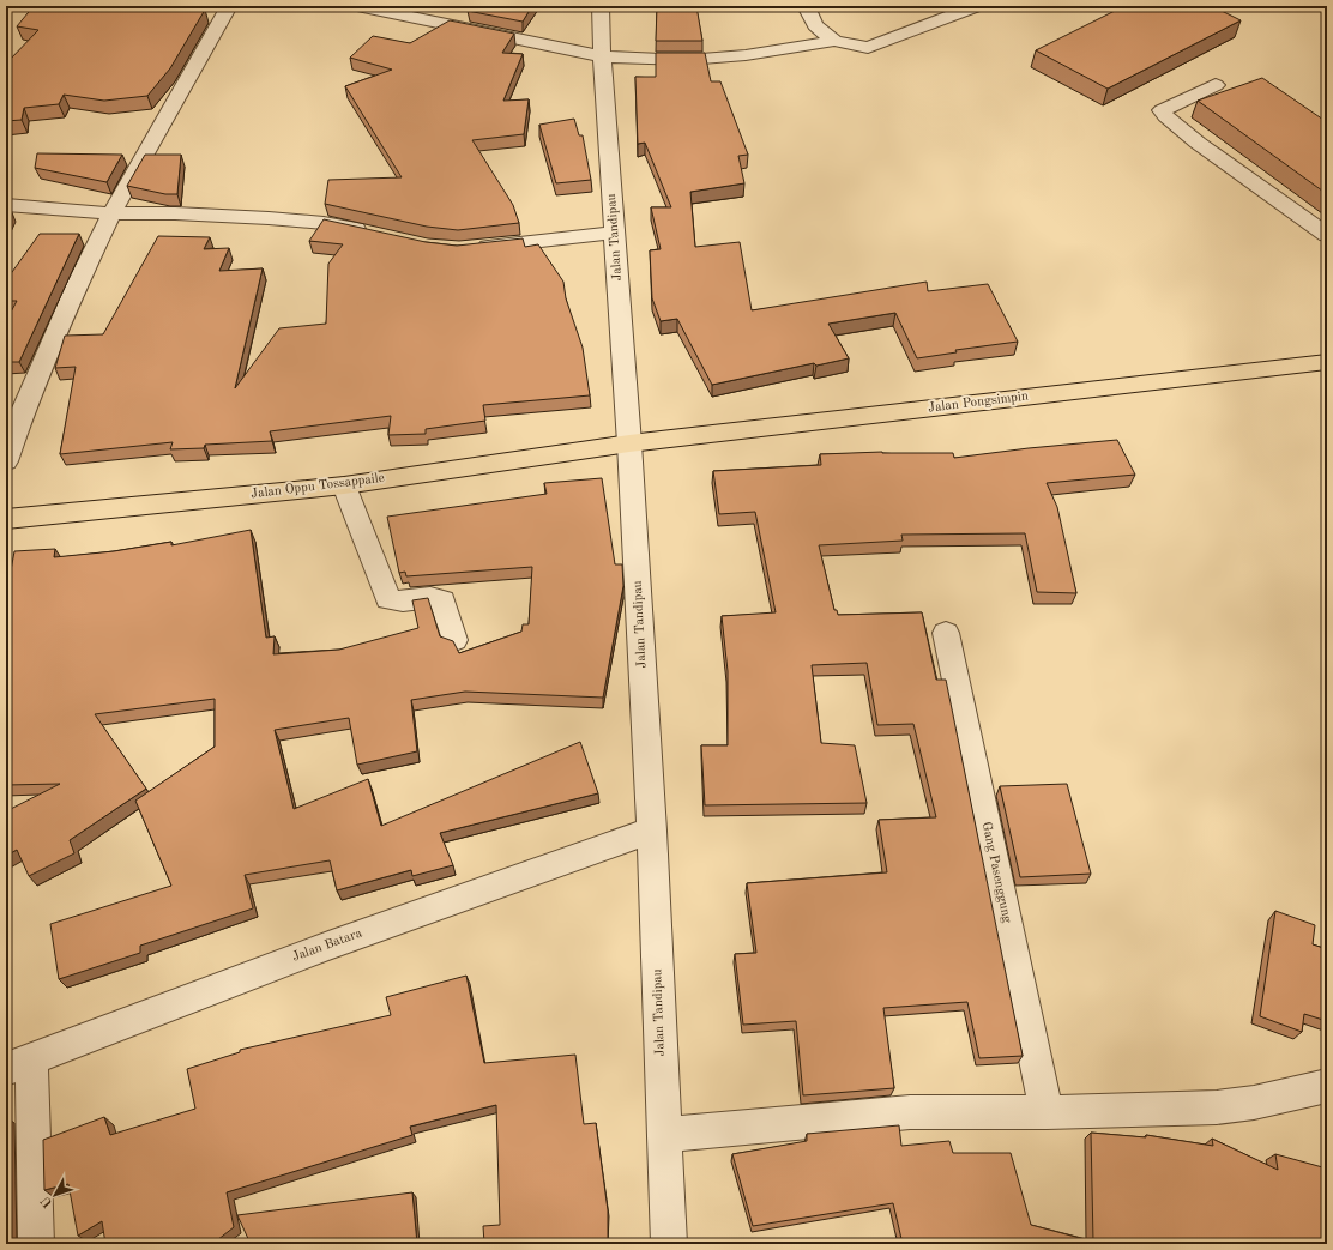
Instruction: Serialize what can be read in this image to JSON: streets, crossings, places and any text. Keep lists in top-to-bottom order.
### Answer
{
  "streets": {
    "main road": ["Jalan Pongsimpin", "Jalan Oppu Tossappaile"],
    "street": ["Jalan Tandipau", "Gang Pasenggung", "Jalan Batara"]
  },
  "crossings": [
    ["Jalan Tandipau", "Jalan Pongsimpin"],
    ["Jalan Tandipau", "Jalan Oppu Tossappaile"],
    ["Jalan Tandipau", "Jalan Batara"],
    ["Jalan Pongsimpin", "Jalan Oppu Tossappaile"]
  ],
  "north": "bottom left"
}
